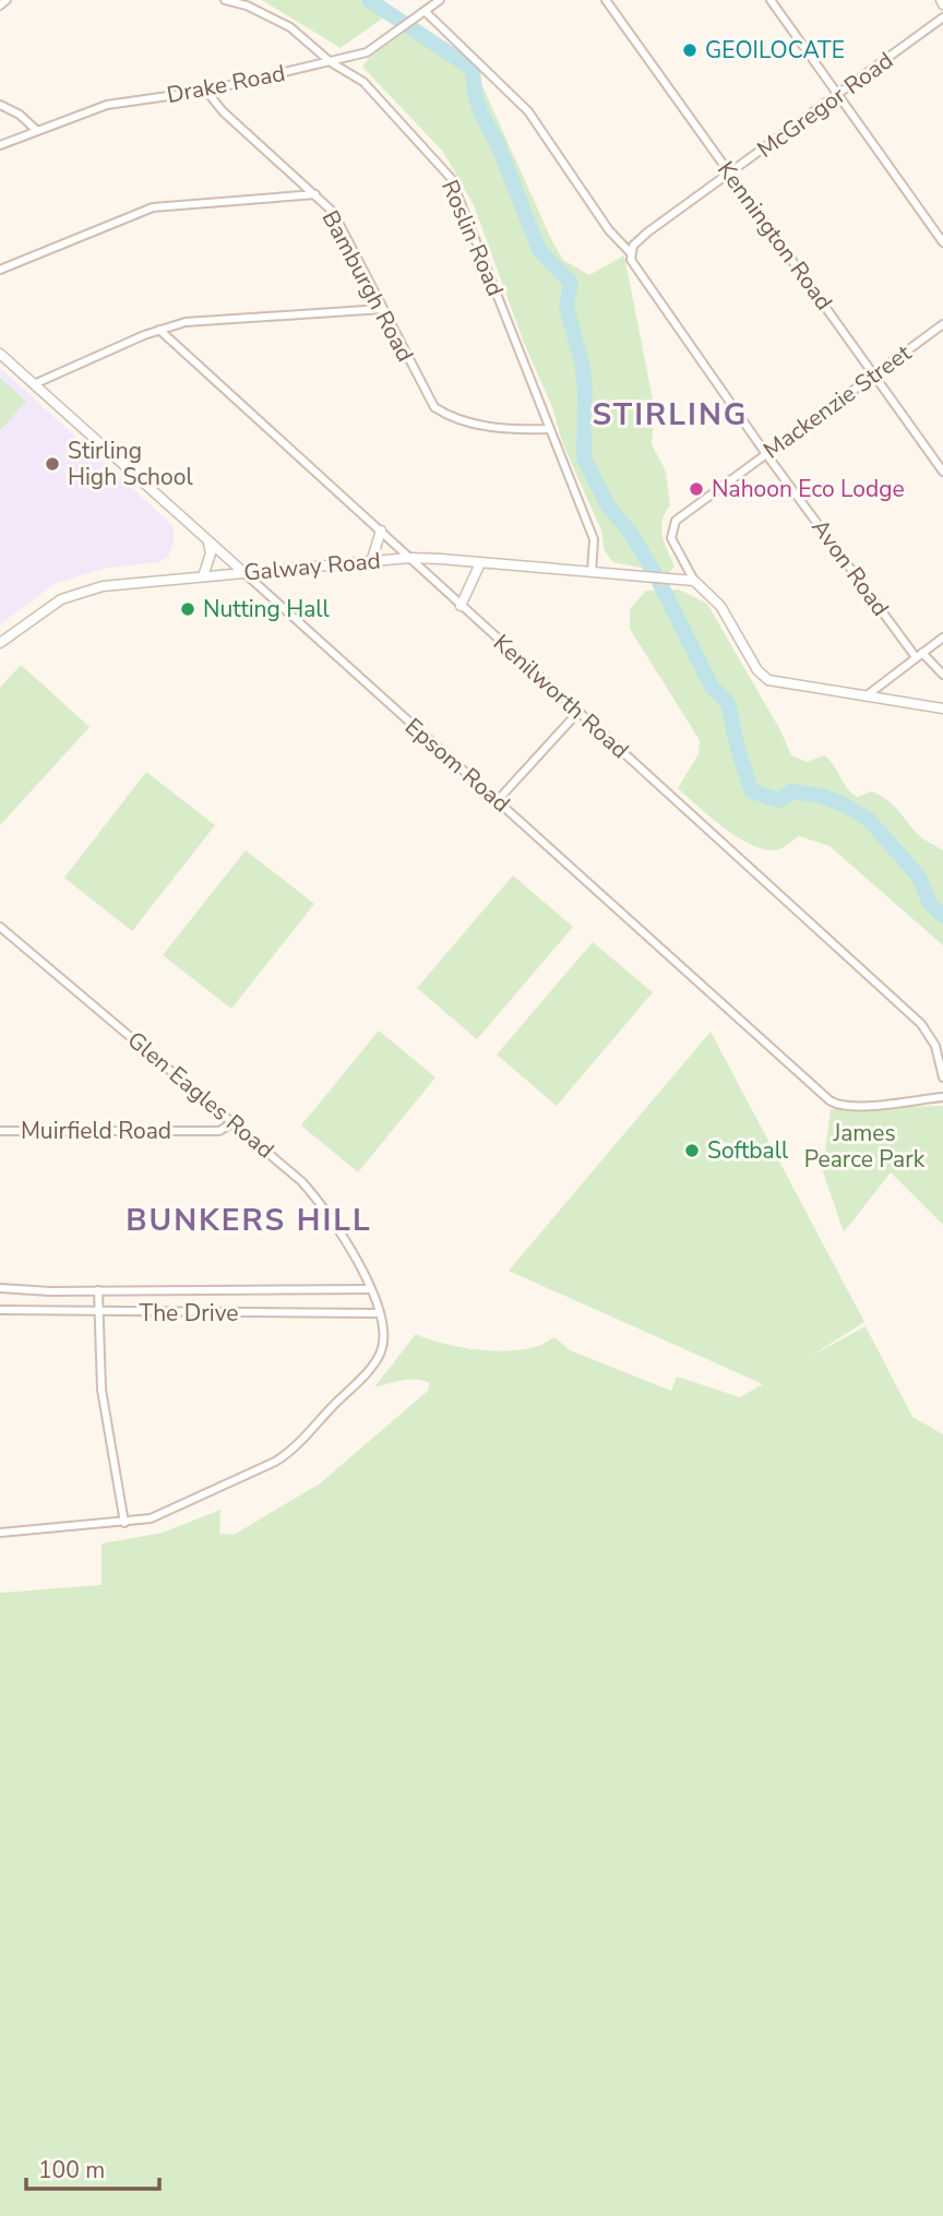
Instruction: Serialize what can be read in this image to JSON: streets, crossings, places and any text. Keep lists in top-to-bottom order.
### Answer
{
  "streets": {
    "street": [
      "Drake Road",
      "McGregor Road",
      "Kennington Road",
      "Roslin Road",
      "Bamburgh Road",
      "Mackenzie Street",
      "Galway Road",
      "Avon Road",
      "Kenilworth Road",
      "Epsom Road",
      "Glen Eagles Road",
      "Muirfield Road",
      "The Drive"
    ]
  },
  "crossings": [
    ["Drake Road", "Roslin Road"],
    ["Drake Road", "Bamburgh Road"],
    ["Drake Road", "Avon Road"],
    ["McGregor Road", "Kennington Road"],
    ["McGregor Road", "Avon Road"],
    ["Kennington Road", "Mackenzie Street"],
    ["Roslin Road", "Bamburgh Road"],
    ["Roslin Road", "Galway Road"],
    ["Mackenzie Street", "Galway Road"],
    ["Mackenzie Street", "Avon Road"],
    ["Galway Road", "Kenilworth Road"],
    ["Galway Road", "Epsom Road"],
    ["Glen Eagles Road", "Muirfield Road"],
    ["Glen Eagles Road", "The Drive"]
  ],
  "districts": ["STIRLING", "BUNKERS HILL"],
  "parks": ["James Pearce Park"],
  "places": [
    "GEOILOCATE",
    "Stirling High School",
    "Nahoon Eco Lodge",
    "Nutting Hall",
    "Softball"
  ],
  "scale_bar": "100 m"
}
